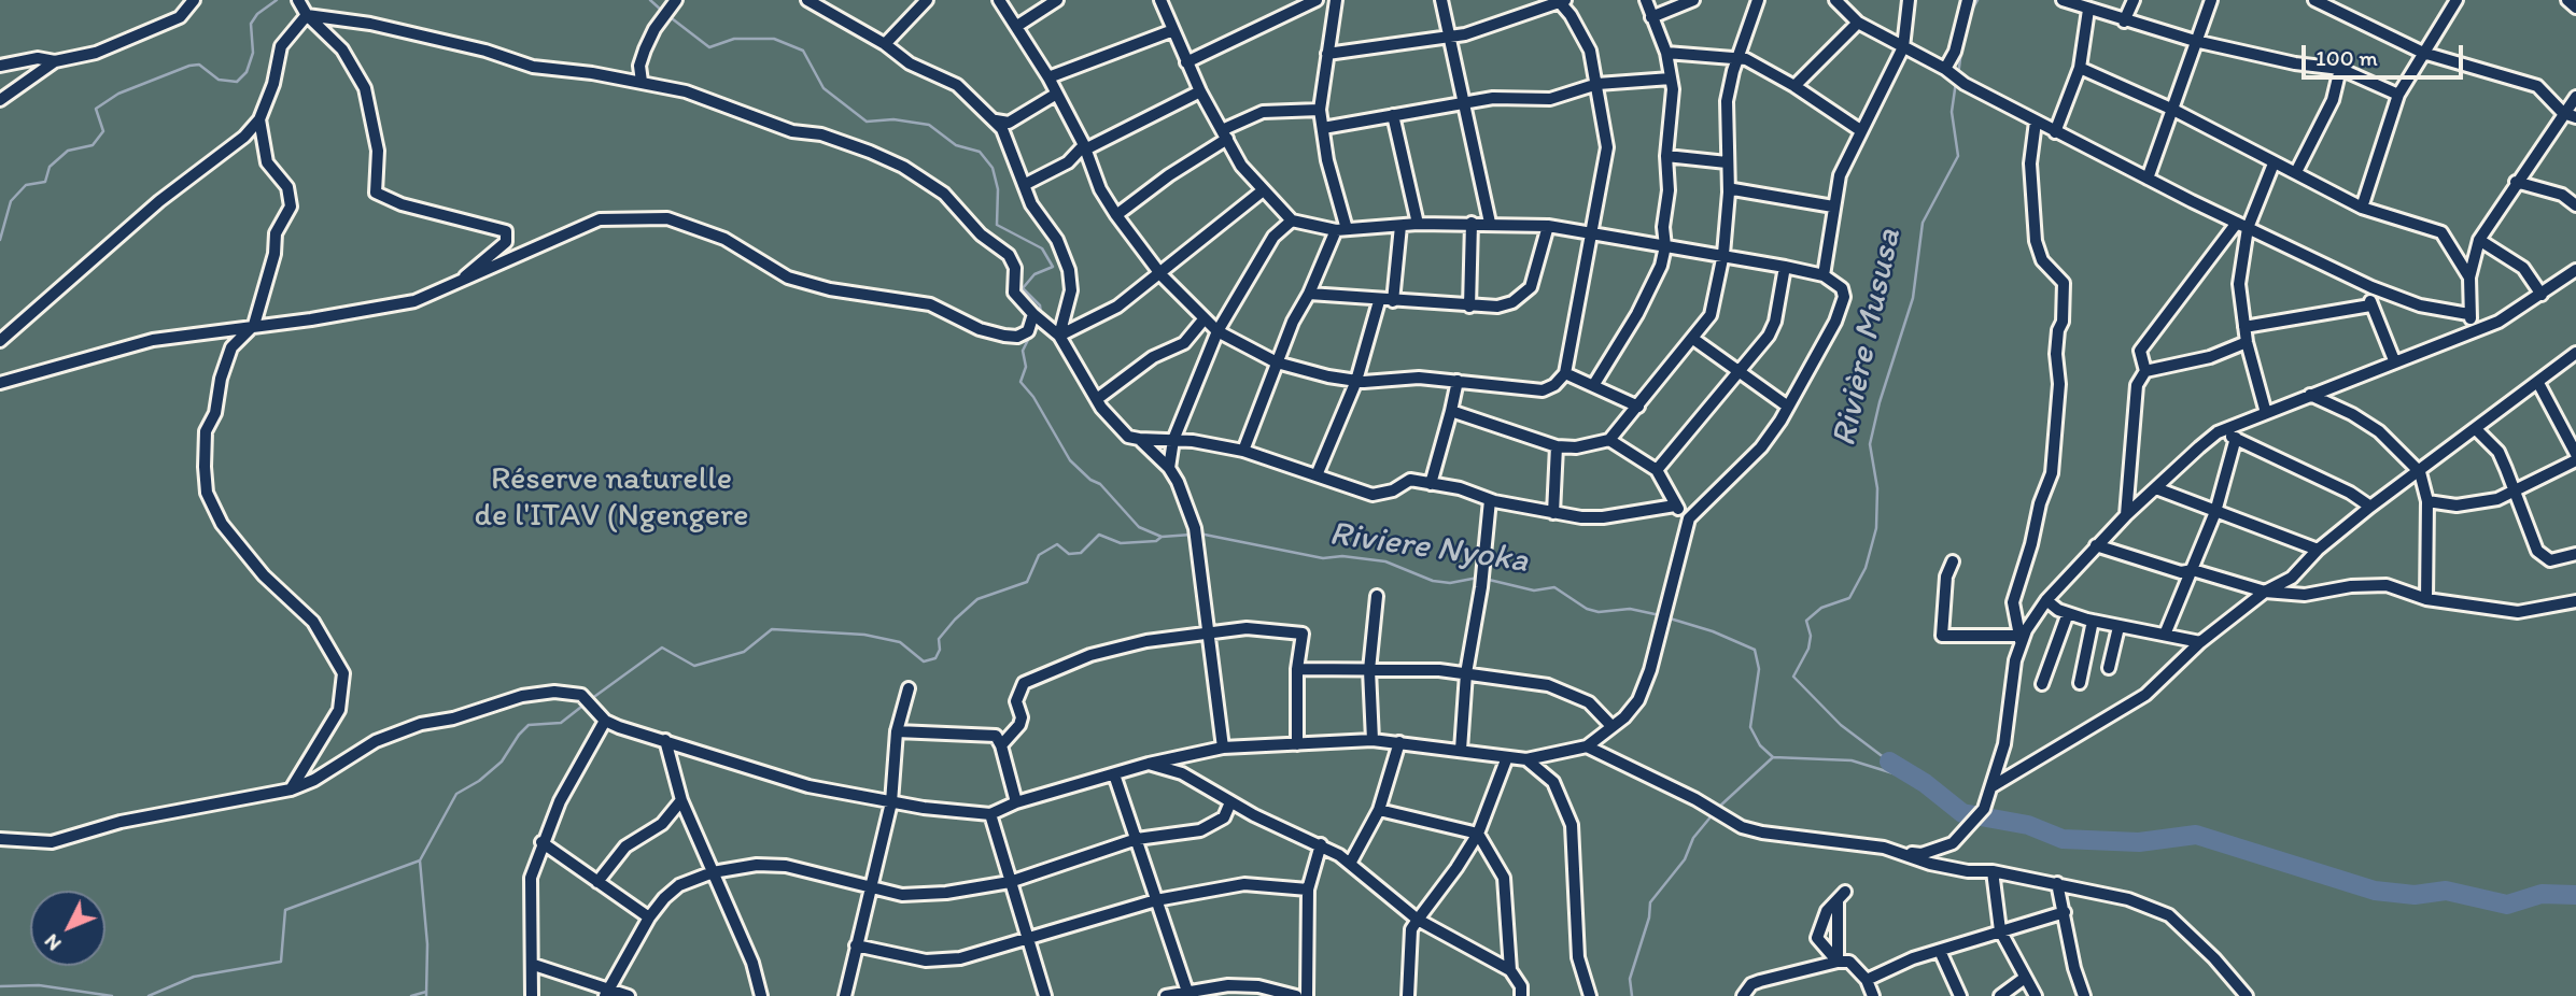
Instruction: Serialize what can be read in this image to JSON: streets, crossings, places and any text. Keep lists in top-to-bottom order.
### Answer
{
  "water": ["Rivière Mususa", "Riviere Nyoka"],
  "parks": ["Réserve naturelle de l'ITAV (Ngengere"],
  "scale_bar": "100 m",
  "north": "bottom left"
}
